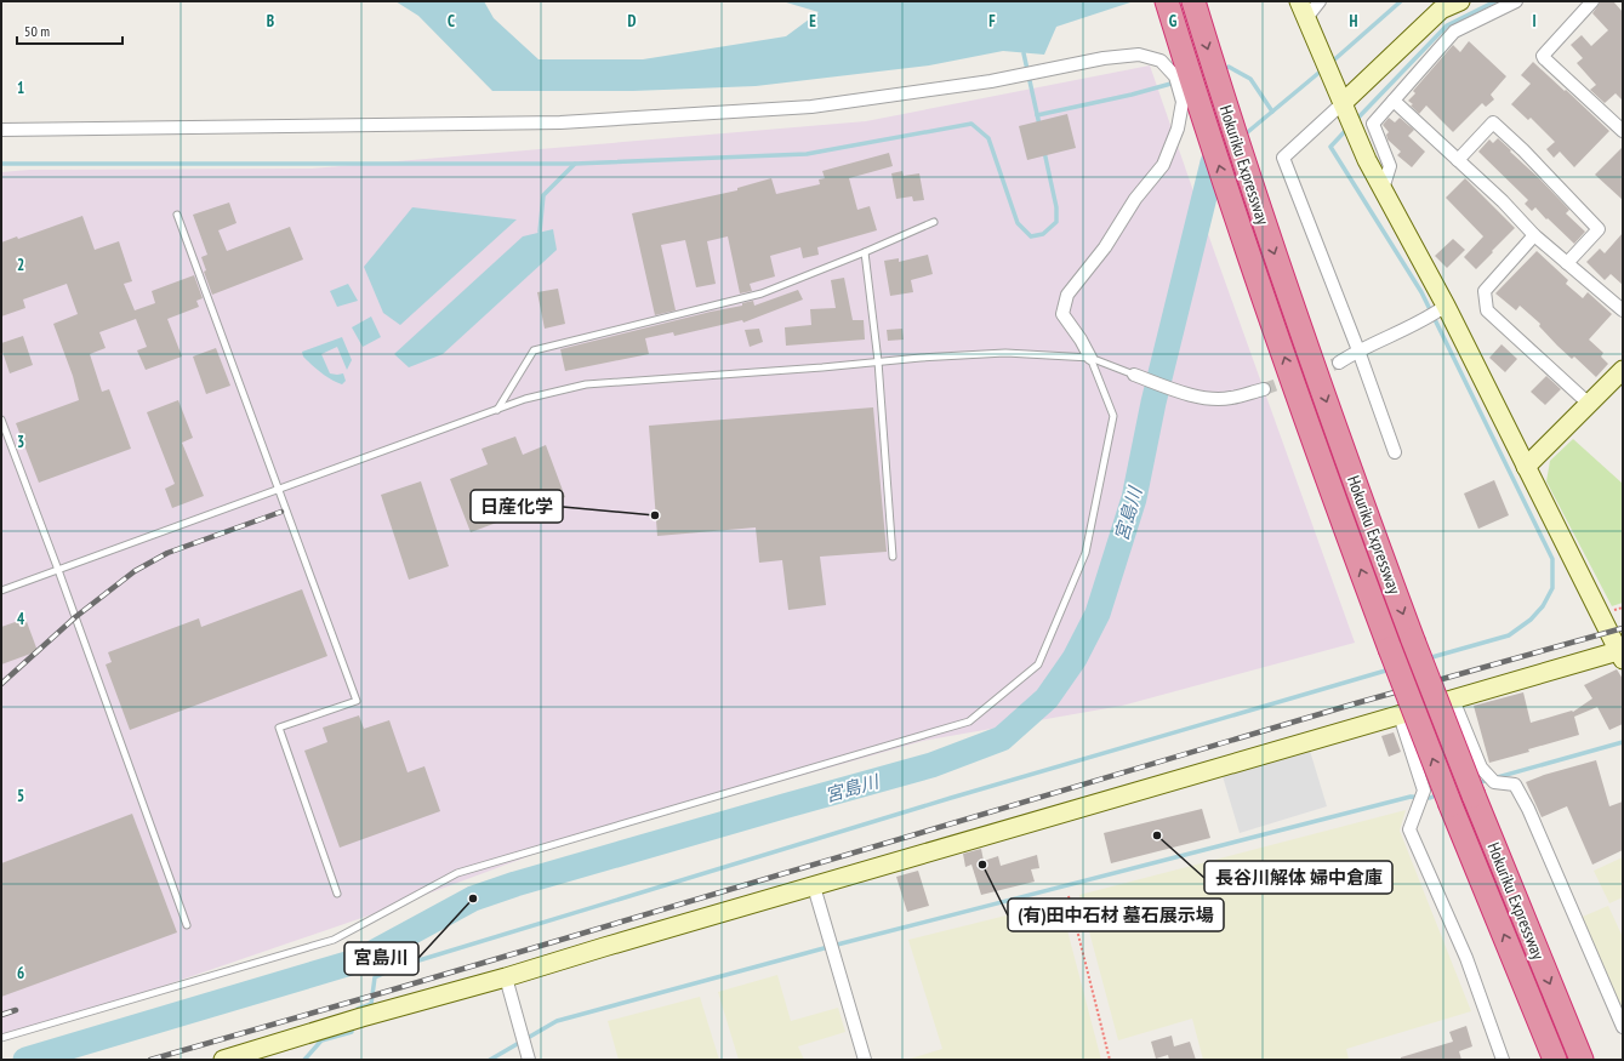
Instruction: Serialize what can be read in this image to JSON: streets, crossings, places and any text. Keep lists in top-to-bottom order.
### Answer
{
  "streets": {
    "highway": ["Hokuriku Expressway"]
  },
  "water": ["宮島川"],
  "places": [
    "日産化学",
    "長谷川解体 婦中倉庫",
    "(有)田中石材 墓石展示場",
    "宮島川"
  ],
  "scale_bar": "50 m",
  "grid": {
    "columns": [
      "B",
      "C",
      "D",
      "E",
      "F",
      "G",
      "H",
      "I"
    ],
    "rows": [
      "1",
      "2",
      "3",
      "4",
      "5",
      "6"
    ]
  }
}
